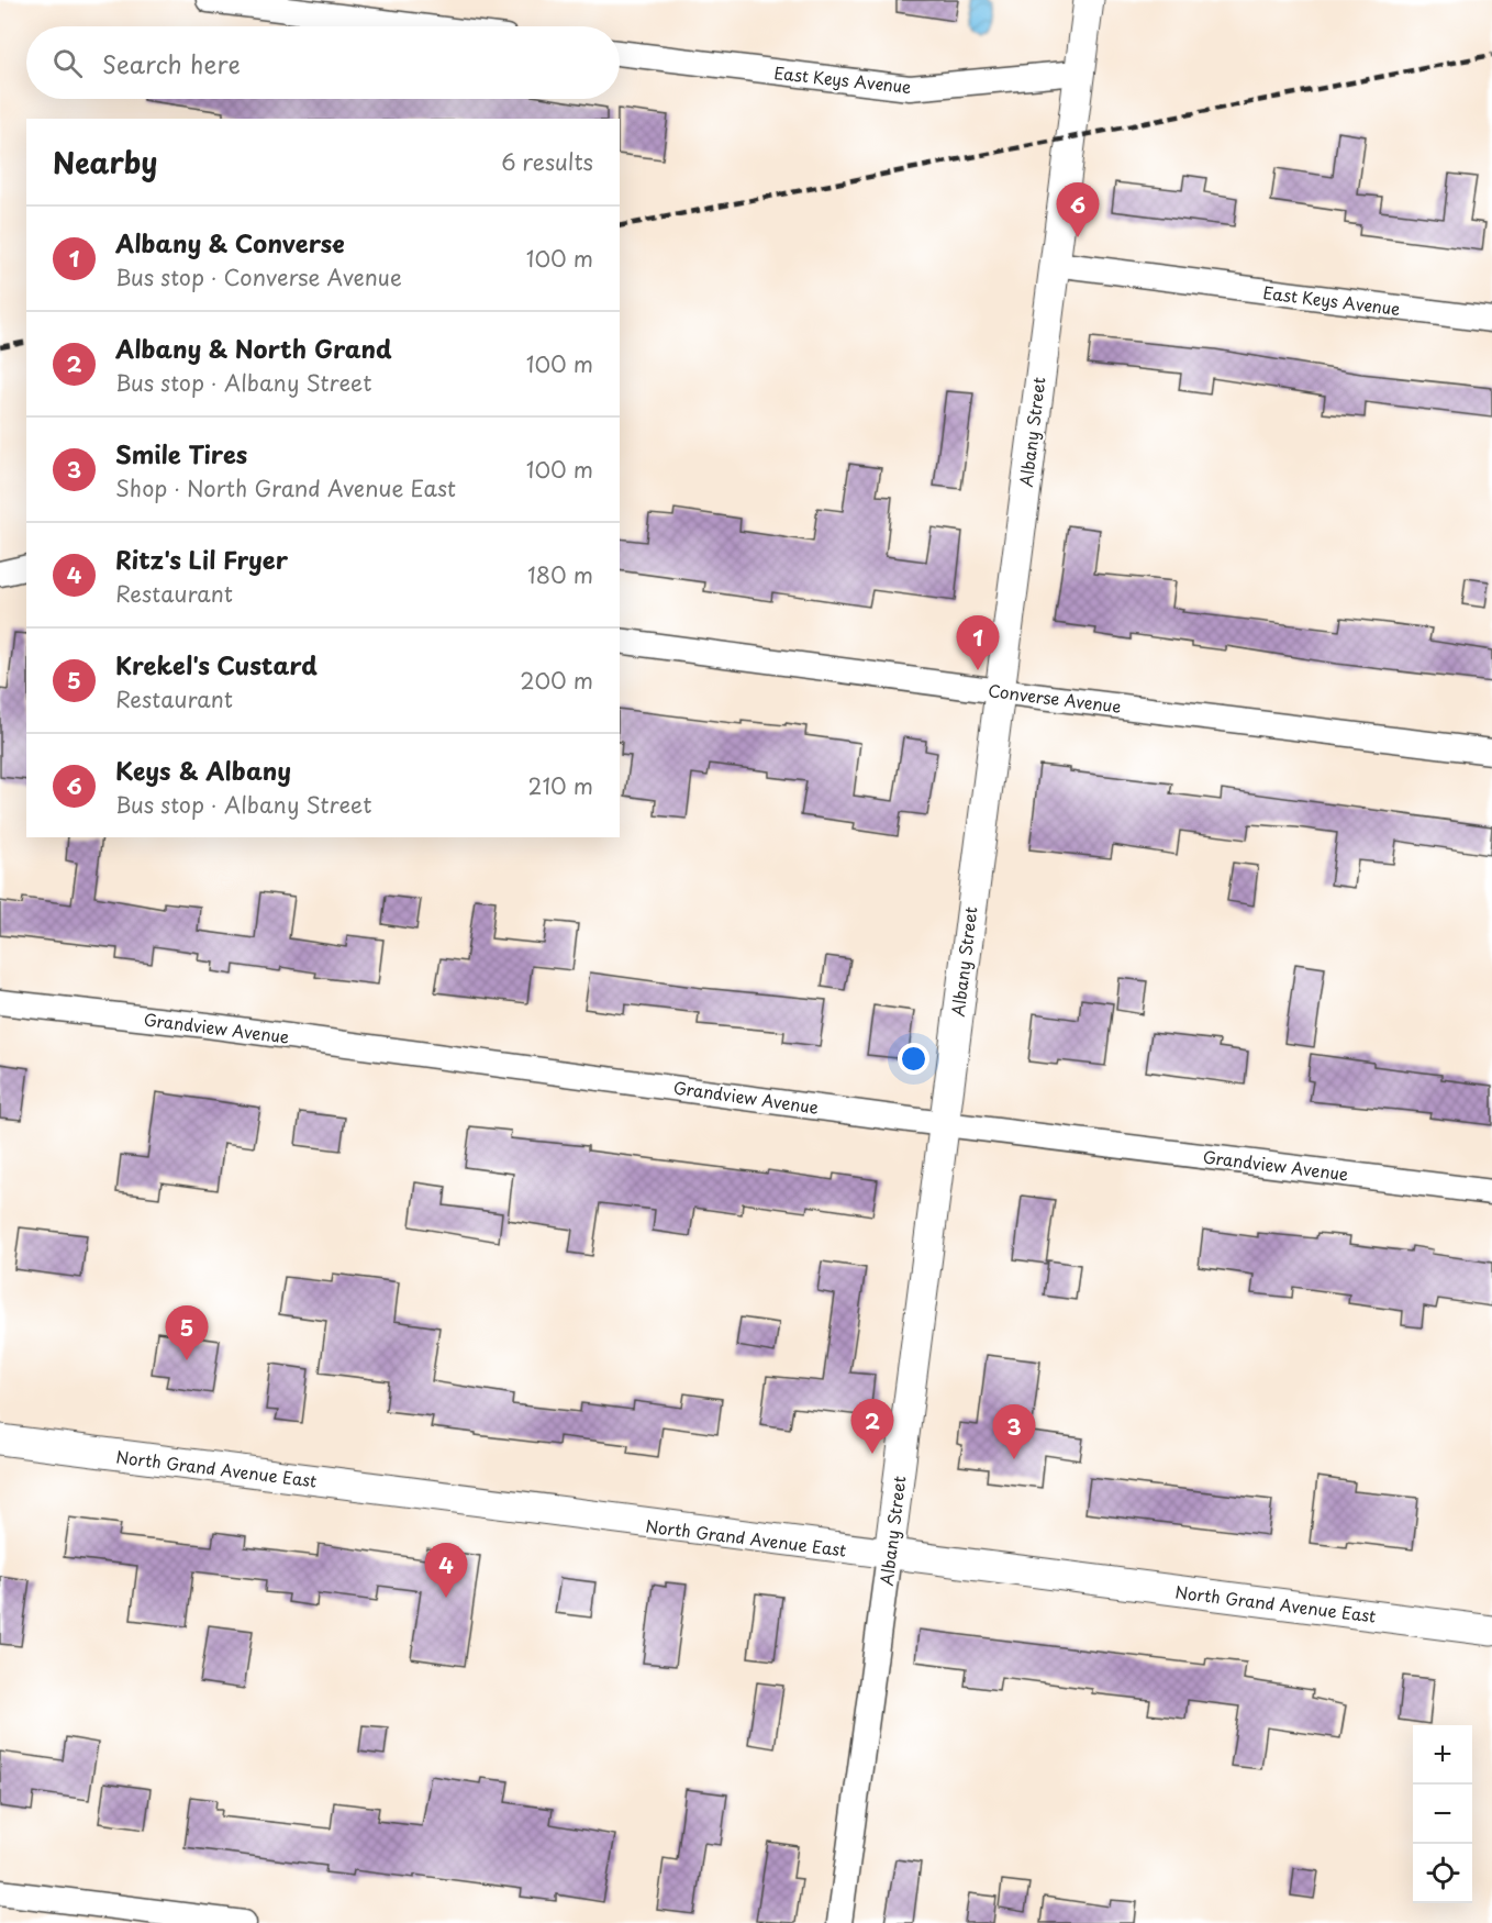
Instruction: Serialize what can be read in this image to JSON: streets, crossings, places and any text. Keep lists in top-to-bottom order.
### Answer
{
  "streets": {
    "street": [
      "East Keys Avenue",
      "Albany Street",
      "Converse Avenue",
      "Grandview Avenue",
      "North Grand Avenue East"
    ]
  },
  "crossings": [
    ["East Keys Avenue", "Albany Street"],
    ["Albany Street", "Converse Avenue"],
    ["Albany Street", "Grandview Avenue"],
    ["Albany Street", "North Grand Avenue East"]
  ],
  "page": {
    "search": "Search here",
    "heading": ["Nearby", "6 results"],
    "pins": [
      "6",
      "1",
      "5",
      "2",
      "3",
      "4"
    ],
    "list": [
      {
        "mark": "1",
        "name": "Albany & Converse",
        "note": "Bus stop · Converse Avenue",
        "value": "100 m"
      },
      {
        "mark": "2",
        "name": "Albany & North Grand",
        "note": "Bus stop · Albany Street",
        "value": "100 m"
      },
      {
        "mark": "3",
        "name": "Smile Tires",
        "note": "Shop · North Grand Avenue East",
        "value": "100 m"
      },
      {
        "mark": "4",
        "name": "Ritz's Lil Fryer",
        "note": "Restaurant",
        "value": "180 m"
      },
      {
        "mark": "5",
        "name": "Krekel's Custard",
        "note": "Restaurant",
        "value": "200 m"
      },
      {
        "mark": "6",
        "name": "Keys & Albany",
        "note": "Bus stop · Albany Street",
        "value": "210 m"
      }
    ],
    "map_buttons": ["+", "−"]
  }
}
